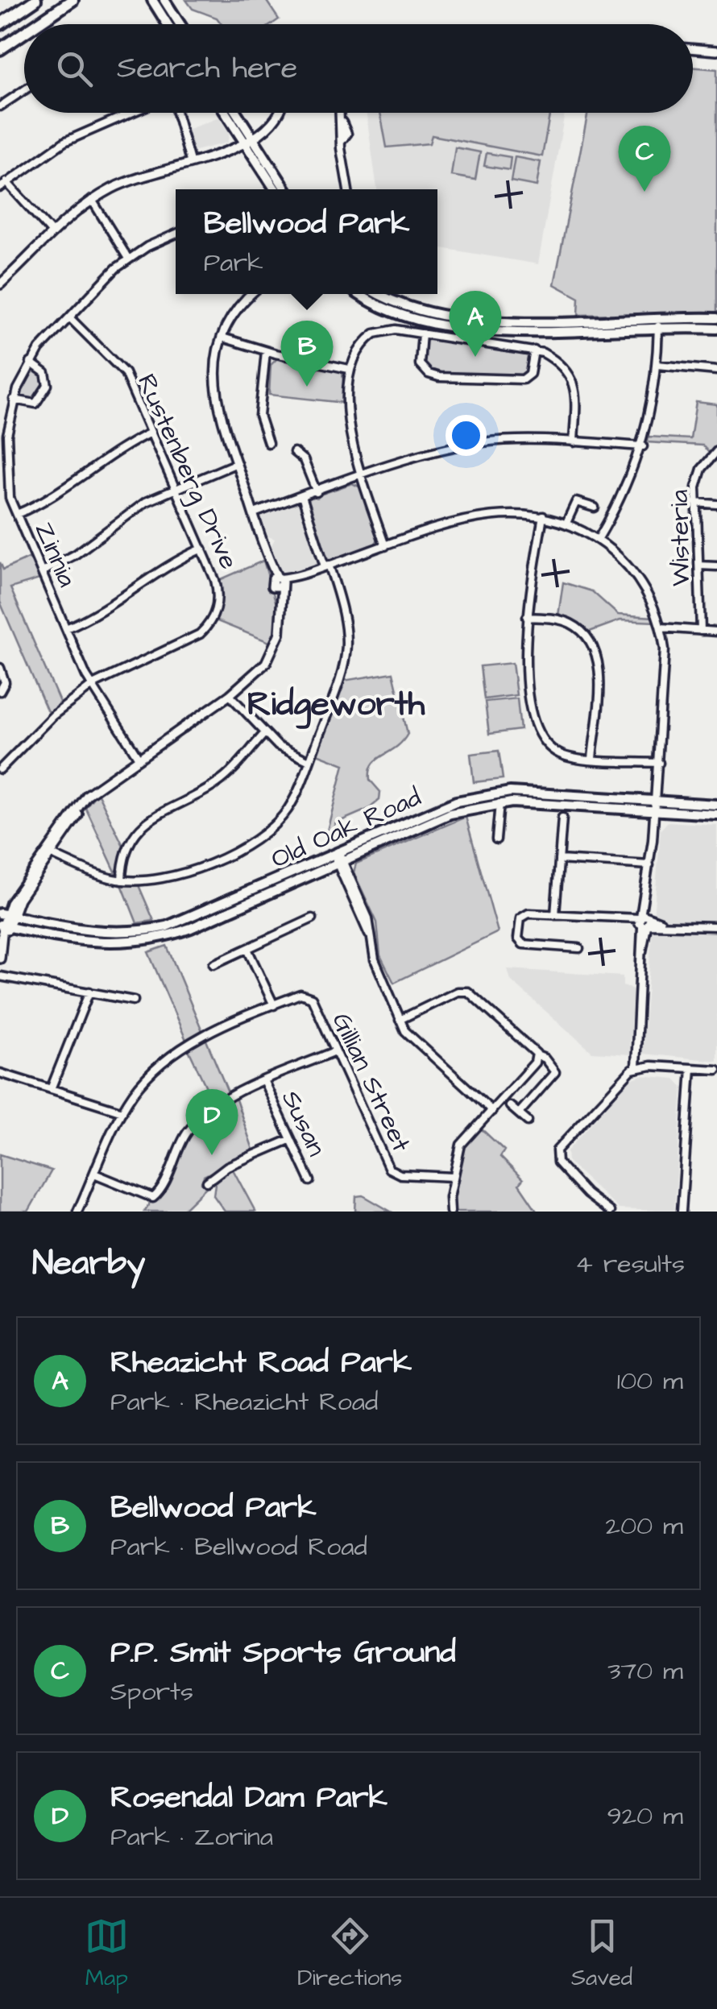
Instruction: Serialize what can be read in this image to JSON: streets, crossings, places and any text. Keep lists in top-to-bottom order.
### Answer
{
  "streets": {
    "main road": ["Old Oak Road"],
    "street": [
      "Rustenberg Drive",
      "Wisteria",
      "Zinnia",
      "Gillian Street",
      "Susan"
    ]
  },
  "crossings": [
    ["Rustenberg Drive", "Zinnia"]
  ],
  "districts": ["Ridgeworth"],
  "page": {
    "search": "Search here",
    "pins": [
      "C",
      "A",
      "B",
      "D"
    ],
    "popup": ["Bellwood Park", "Park"],
    "heading": ["Nearby", "4 results"],
    "list": [
      {
        "mark": "A",
        "name": "Rheazicht Road Park",
        "note": "Park · Rheazicht Road",
        "value": "100 m"
      },
      {
        "mark": "B",
        "name": "Bellwood Park",
        "note": "Park · Bellwood Road",
        "value": "200 m"
      },
      {
        "mark": "C",
        "name": "P.P. Smit Sports Ground",
        "note": "Sports",
        "value": "370 m"
      },
      {
        "mark": "D",
        "name": "Rosendal Dam Park",
        "note": "Park · Zorina",
        "value": "920 m"
      }
    ],
    "nav": ["Map", "Directions", "Saved"]
  }
}
